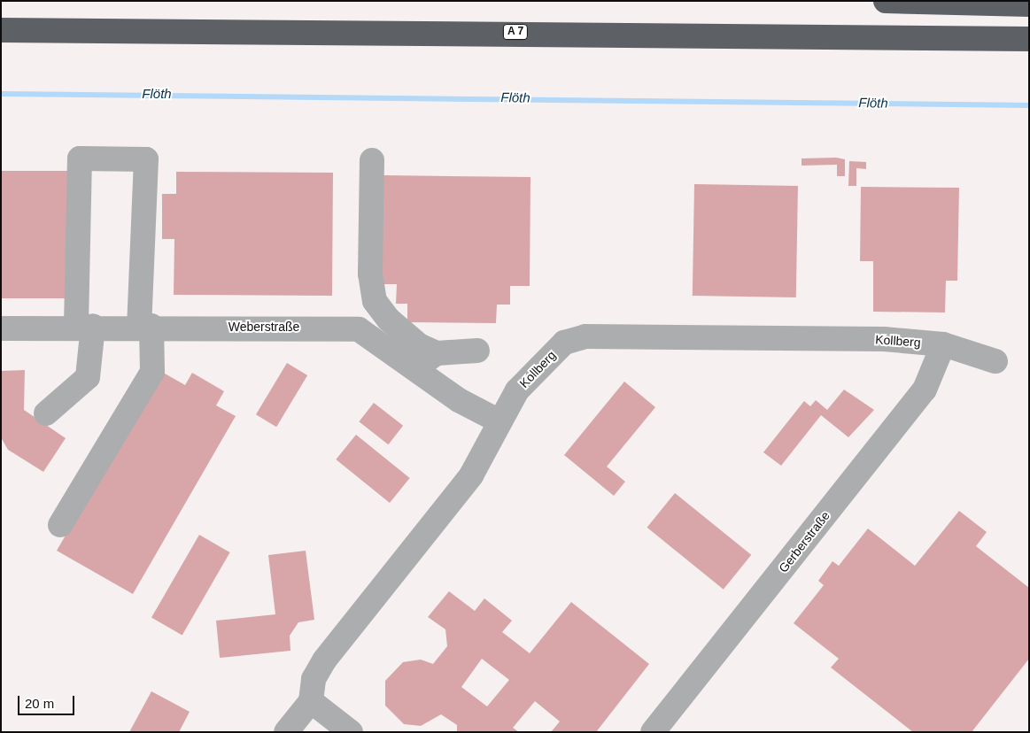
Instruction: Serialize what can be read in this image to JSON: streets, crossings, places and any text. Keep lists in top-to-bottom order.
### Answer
{
  "streets": {
    "highway": ["A 7"],
    "street": ["Weberstraße", "Kollberg", "Gerberstraße"]
  },
  "crossings": [
    ["Weberstraße", "Kollberg"],
    ["Kollberg", "Gerberstraße"]
  ],
  "water": ["Flöth"],
  "scale_bar": "20 m"
}
